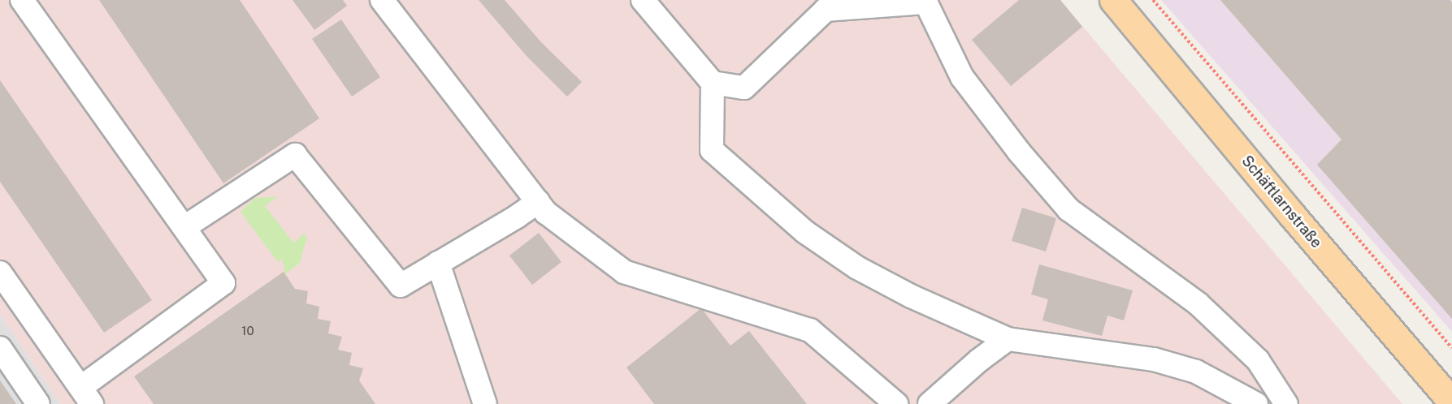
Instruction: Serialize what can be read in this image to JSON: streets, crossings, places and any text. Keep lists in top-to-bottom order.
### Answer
{
  "streets": {
    "main road": ["Schäftlarnstraße"]
  },
  "house_numbers": ["10"]
}
